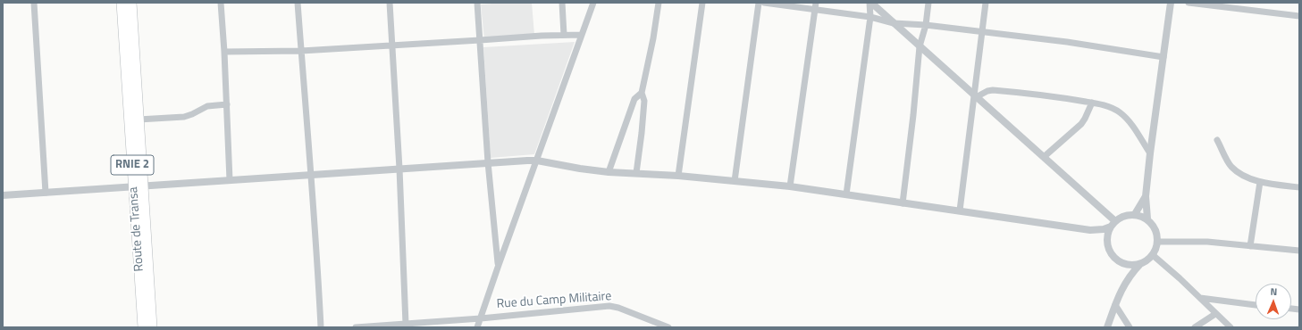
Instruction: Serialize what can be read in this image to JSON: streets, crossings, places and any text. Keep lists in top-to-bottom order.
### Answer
{
  "streets": {
    "main road": ["RNIE 2", "Route de Transa"],
    "street": ["Rue du Camp Militaire"]
  },
  "north": "top"
}
